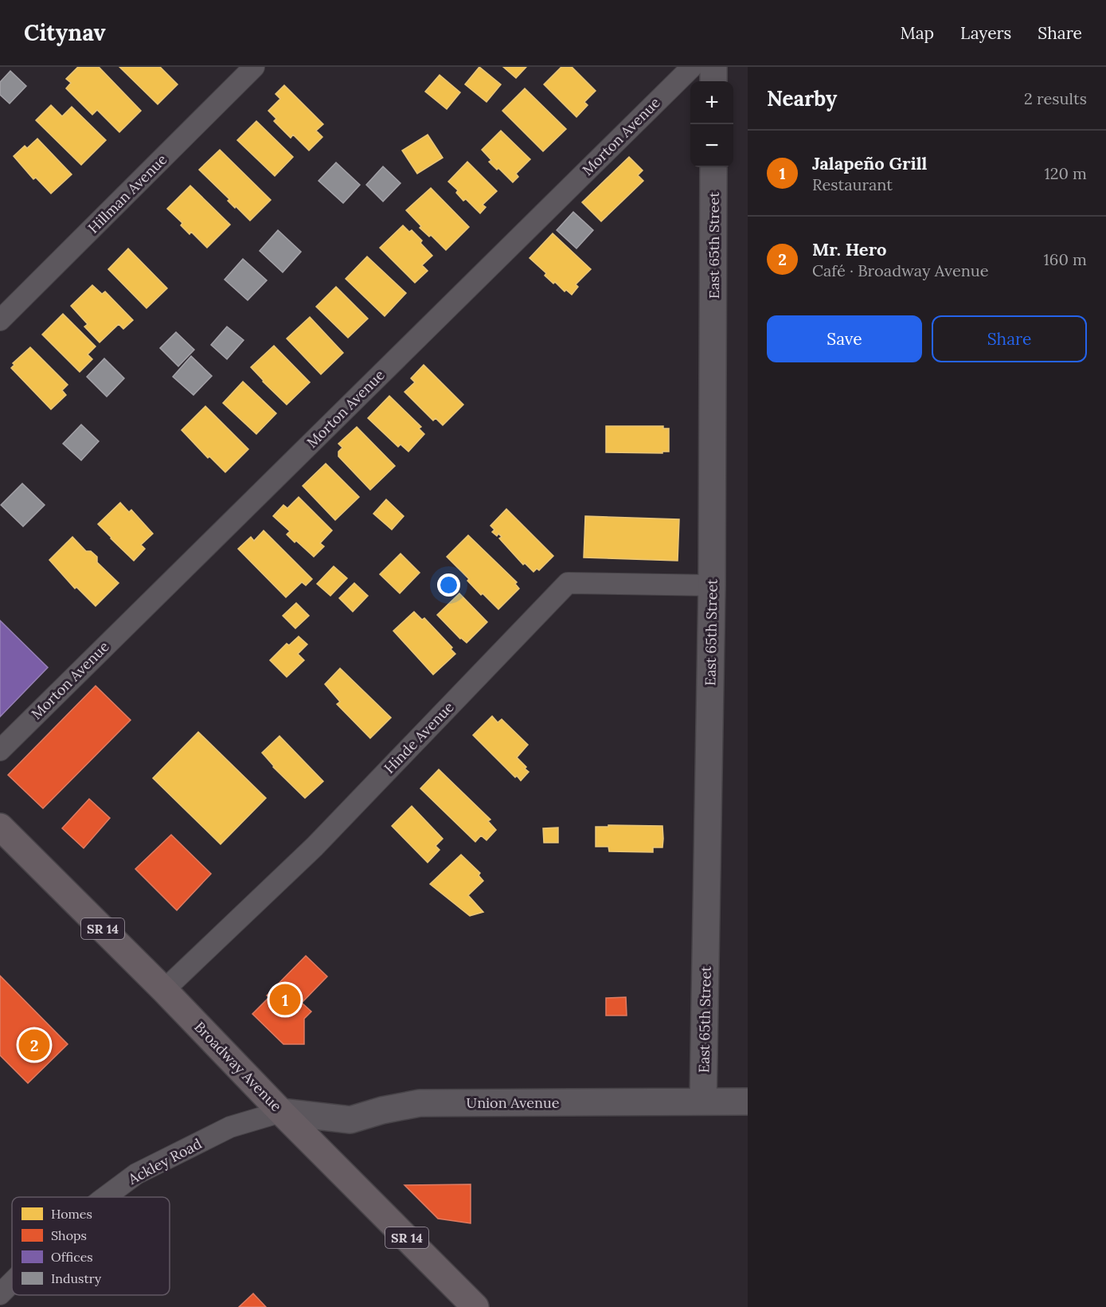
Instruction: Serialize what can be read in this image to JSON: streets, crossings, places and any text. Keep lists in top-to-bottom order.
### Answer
{
  "streets": {
    "main road": ["SR 14", "Broadway Avenue"],
    "street": [
      "Morton Avenue",
      "Hillman Avenue",
      "East 65th Street",
      "Hinde Avenue",
      "Union Avenue",
      "Ackley Road"
    ]
  },
  "crossings": [
    ["East 65th Street", "Hinde Avenue"],
    ["East 65th Street", "Union Avenue"],
    ["Hinde Avenue", "Broadway Avenue"],
    ["Broadway Avenue", "Union Avenue"],
    ["Broadway Avenue", "Ackley Road"],
    ["Union Avenue", "Ackley Road"]
  ],
  "legend": [
    "Homes",
    "Shops",
    "Offices",
    "Industry"
  ],
  "page": {
    "header": "Citynav",
    "nav": ["Map", "Layers", "Share"],
    "heading": ["Nearby", "2 results"],
    "map_buttons": ["+", "−"],
    "list": [
      {
        "mark": "1",
        "name": "Jalapeño Grill",
        "note": "Restaurant",
        "value": "120 m"
      },
      {
        "mark": "2",
        "name": "Mr. Hero",
        "note": "Café · Broadway Avenue",
        "value": "160 m"
      }
    ],
    "buttons": ["Save", "Share"],
    "pins": ["1", "2"]
  }
}
